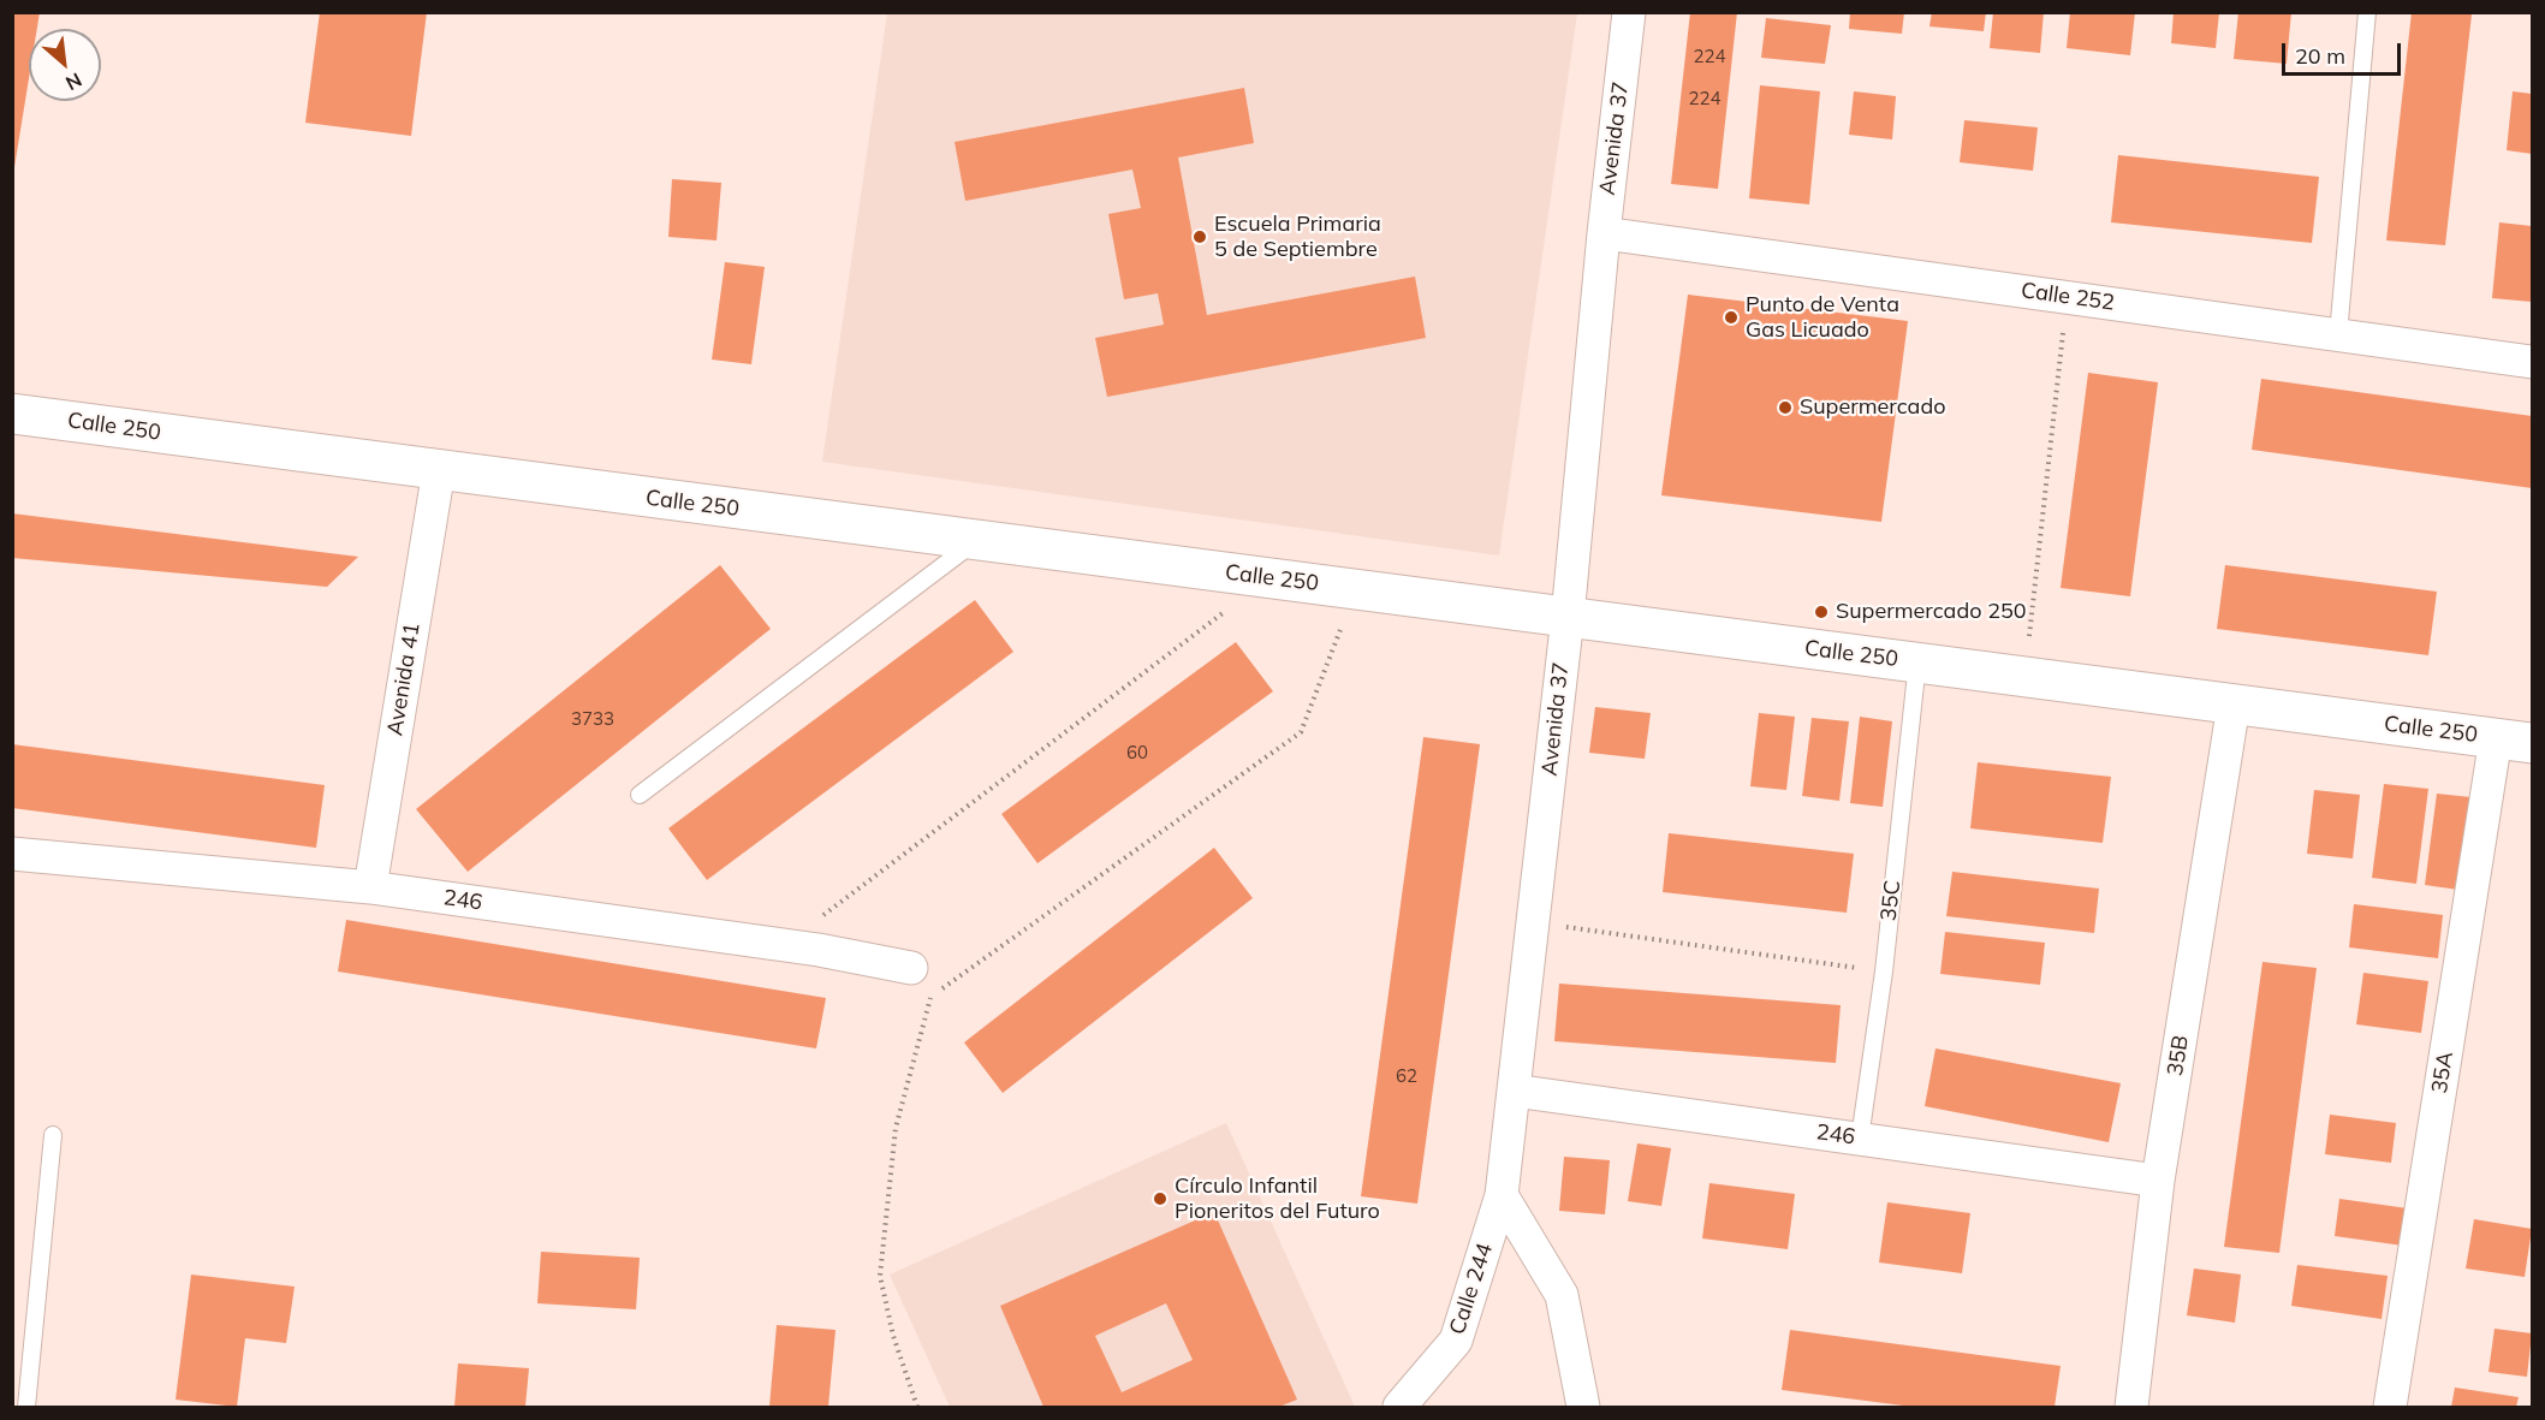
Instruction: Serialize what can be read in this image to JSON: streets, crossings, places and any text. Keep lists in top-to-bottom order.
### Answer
{
  "streets": {
    "main road": ["Calle 250"],
    "street": [
      "Avenida 37",
      "Calle 252",
      "Avenida 41",
      "246",
      "35B",
      "35A",
      "Calle 244"
    ],
    "lane": ["35C"]
  },
  "crossings": [
    ["Avenida 37", "Calle 252"],
    ["Avenida 37", "Calle 250"],
    ["Avenida 37", "246"],
    ["Avenida 37", "Calle 244"],
    ["Calle 250", "Avenida 41"],
    ["Calle 250", "35C"],
    ["Calle 250", "35B"],
    ["Calle 250", "35A"],
    ["Avenida 41", "246"],
    ["246", "35C"],
    ["246", "35B"]
  ],
  "places": [
    "Escuela Primaria 5 de Septiembre",
    "Punto de Venta Gas Licuado",
    "Supermercado",
    "Supermercado 250",
    "Círculo Infantil Pioneritos del Futuro"
  ],
  "house_numbers": [
    "224",
    "224",
    "3733",
    "60",
    "62"
  ],
  "scale_bar": "20 m",
  "north": "bottom right"
}
